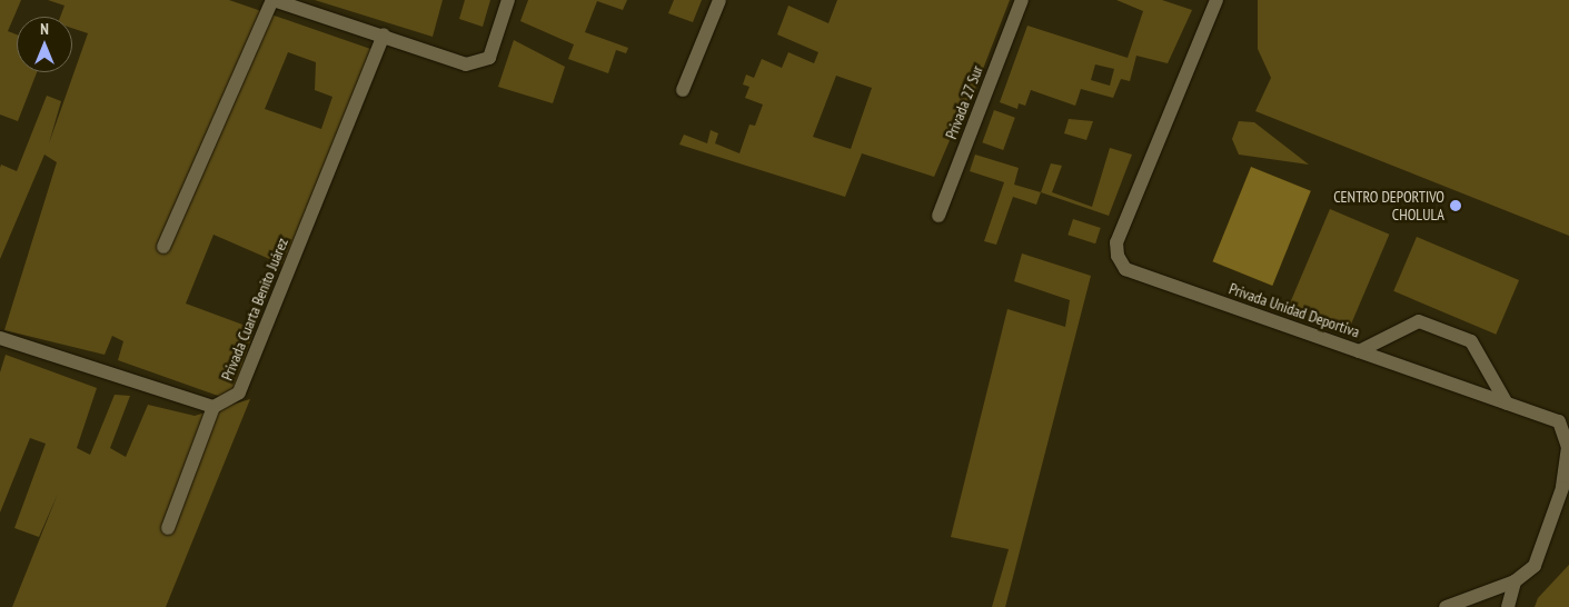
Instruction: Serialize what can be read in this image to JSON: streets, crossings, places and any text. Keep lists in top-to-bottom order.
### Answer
{
  "streets": {
    "street": ["Privada 27 Sur", "Privada Cuarta Benito Juárez", "Privada Unidad Deportiva"]
  },
  "places": ["CENTRO DEPORTIVO CHOLULA"],
  "north": "top"
}
